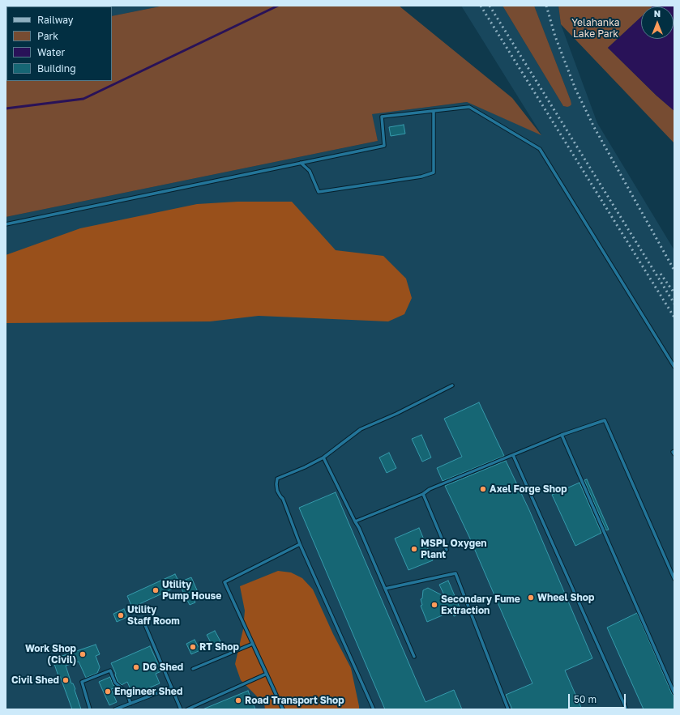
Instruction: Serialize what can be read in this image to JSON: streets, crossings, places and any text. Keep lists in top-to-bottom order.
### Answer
{
  "parks": ["Yelahanka Lake Park"],
  "places": [
    "Axel Forge Shop",
    "MSPL Oxygen Plant",
    "Utility Pump House",
    "Wheel Shop",
    "Secondary Fume Extraction",
    "Utility Staff Room",
    "RT Shop",
    "Work Shop (Civil)",
    "DG Shed",
    "Civil Shed",
    "Engineer Shed",
    "Road Transport Shop"
  ],
  "legend": [
    "Railway",
    "Park",
    "Water",
    "Building"
  ],
  "scale_bar": "50 m",
  "north": "top"
}
